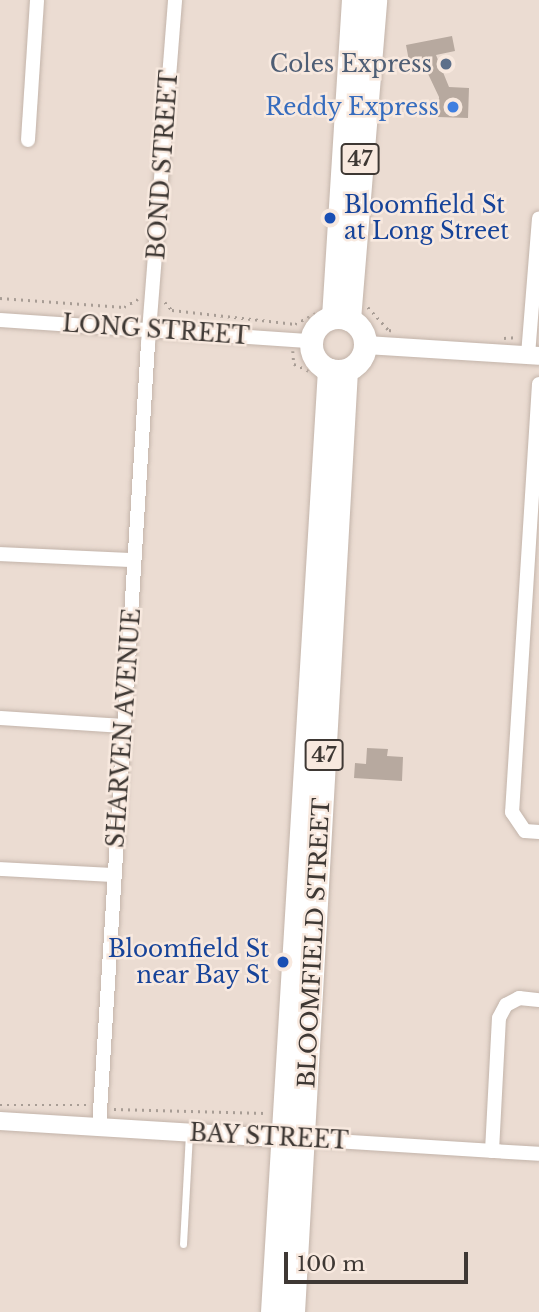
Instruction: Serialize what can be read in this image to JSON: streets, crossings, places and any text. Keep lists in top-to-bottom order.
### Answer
{
  "streets": {
    "highway": ["47", "BLOOMFIELD STREET"],
    "street": [
      "BOND STREET",
      "LONG STREET",
      "SHARVEN AVENUE",
      "BAY STREET"
    ]
  },
  "crossings": [
    ["47", "LONG STREET"],
    ["47", "BLOOMFIELD STREET"],
    ["47", "BAY STREET"],
    ["BOND STREET", "LONG STREET"],
    ["BOND STREET", "SHARVEN AVENUE"],
    ["LONG STREET", "SHARVEN AVENUE"],
    ["LONG STREET", "BLOOMFIELD STREET"],
    ["SHARVEN AVENUE", "BAY STREET"],
    ["BLOOMFIELD STREET", "BAY STREET"]
  ],
  "places": [
    "Coles Express",
    "Reddy Express",
    "Bloomfield St at Long Street",
    "Bloomfield St near Bay St"
  ],
  "scale_bar": "100 m"
}
